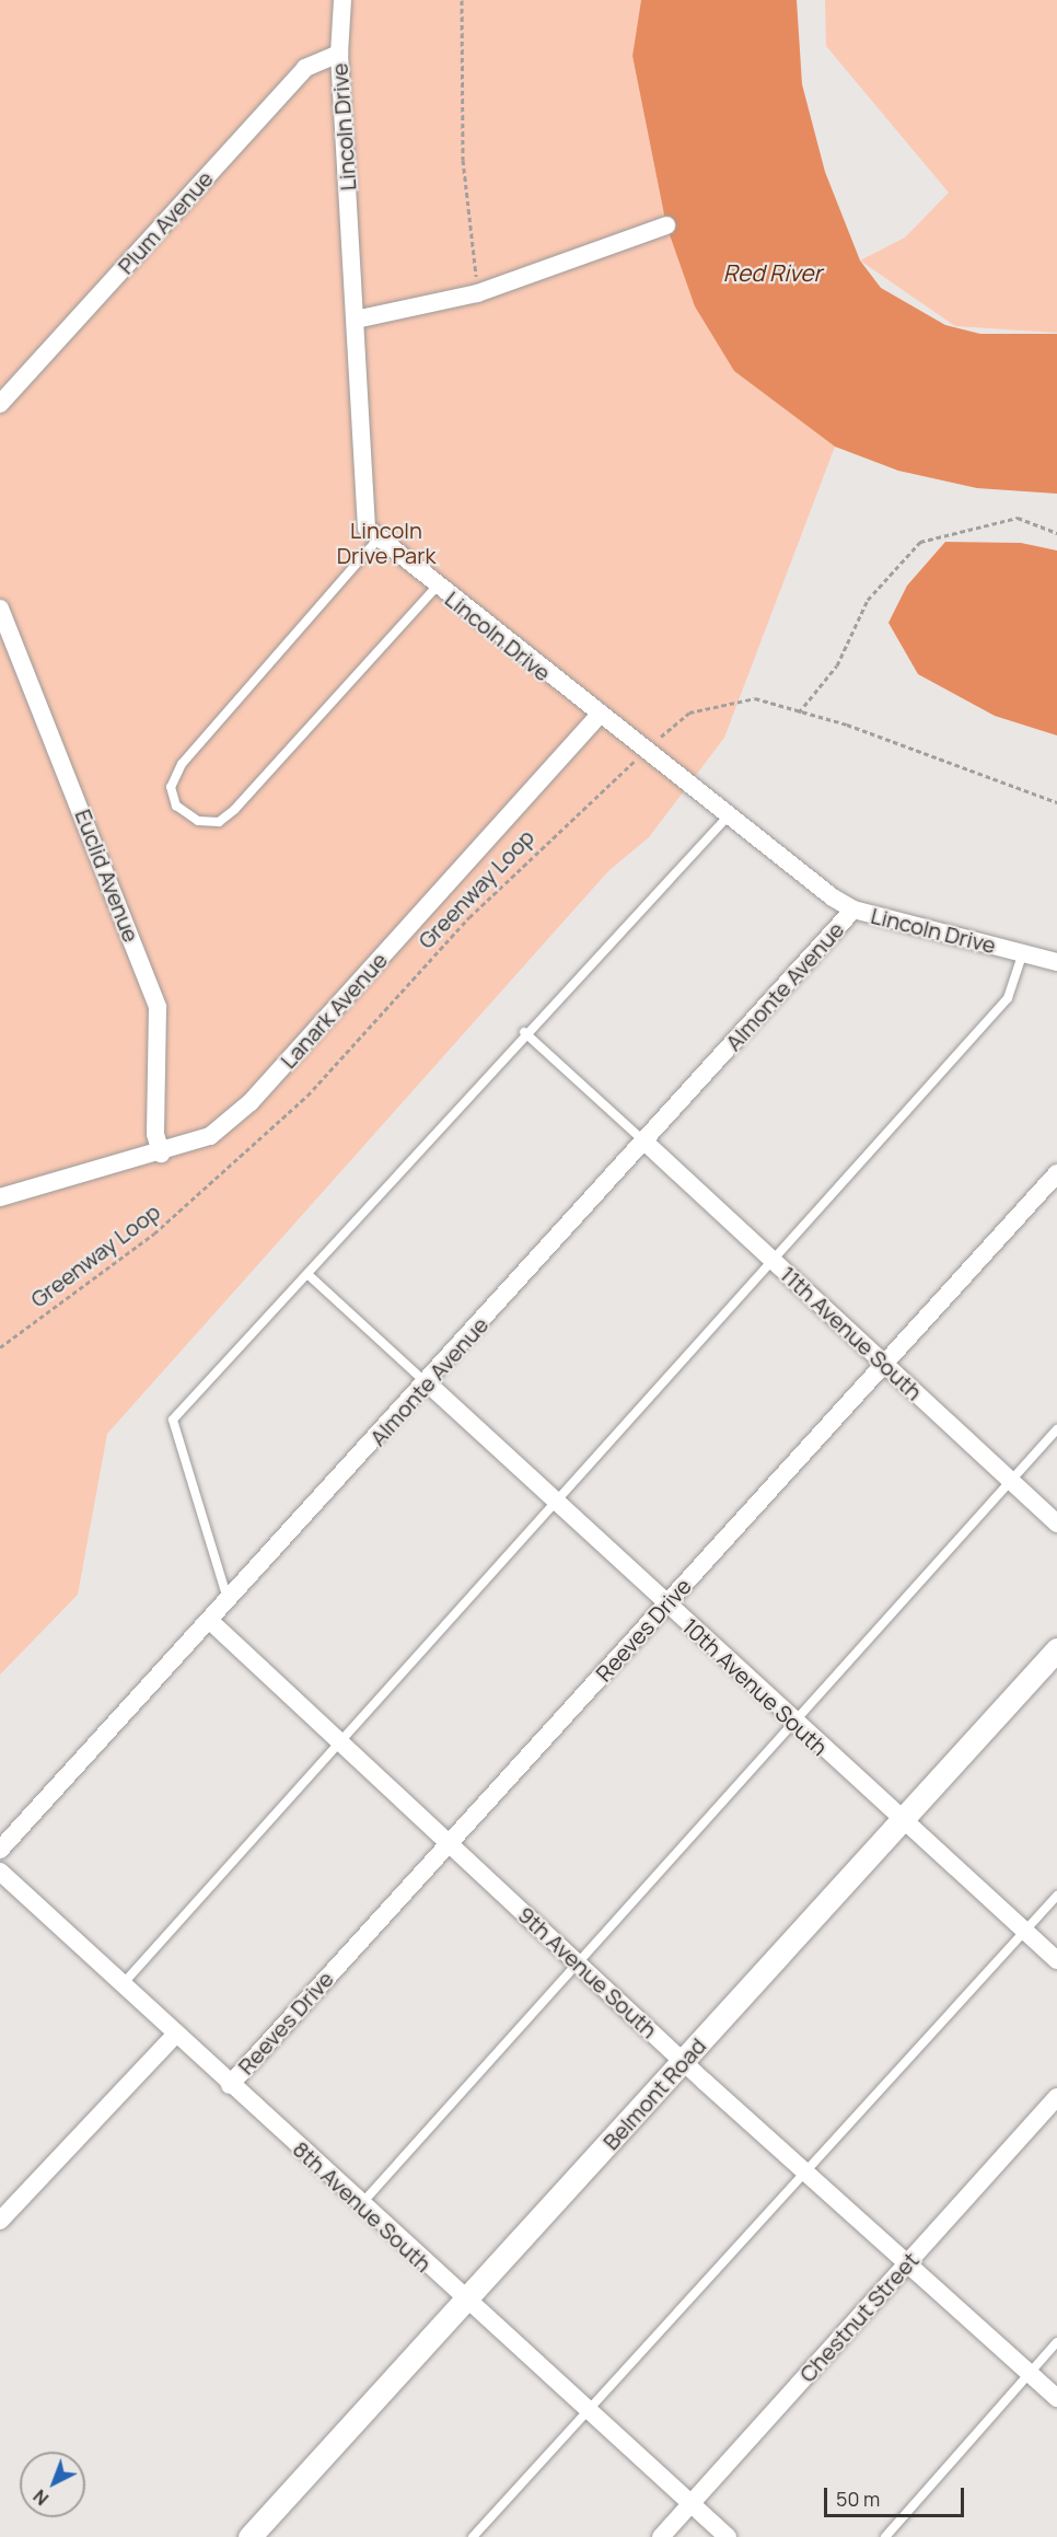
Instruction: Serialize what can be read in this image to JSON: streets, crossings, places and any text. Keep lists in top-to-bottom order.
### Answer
{
  "streets": {
    "street": [
      "Lincoln Drive",
      "Plum Avenue",
      "Euclid Avenue",
      "Almonte Avenue",
      "Lanark Avenue",
      "11th Avenue South",
      "Reeves Drive",
      "10th Avenue South",
      "9th Avenue South",
      "Belmont Road",
      "8th Avenue South",
      "Chestnut Street"
    ],
    "path": ["Greenway Loop"]
  },
  "crossings": [
    ["Lincoln Drive", "Plum Avenue"],
    ["Lincoln Drive", "Greenway Loop"],
    ["Lincoln Drive", "Almonte Avenue"],
    ["Lincoln Drive", "Lanark Avenue"],
    ["Euclid Avenue", "Lanark Avenue"],
    ["Almonte Avenue", "11th Avenue South"],
    ["Almonte Avenue", "10th Avenue South"],
    ["Almonte Avenue", "9th Avenue South"],
    ["11th Avenue South", "Reeves Drive"],
    ["Reeves Drive", "10th Avenue South"],
    ["Reeves Drive", "9th Avenue South"],
    ["Reeves Drive", "8th Avenue South"],
    ["10th Avenue South", "Belmont Road"],
    ["9th Avenue South", "Belmont Road"],
    ["9th Avenue South", "Chestnut Street"],
    ["Belmont Road", "8th Avenue South"],
    ["8th Avenue South", "Chestnut Street"]
  ],
  "water": ["Red River"],
  "parks": ["Lincoln Drive Park"],
  "scale_bar": "50 m",
  "north": "bottom left"
}
